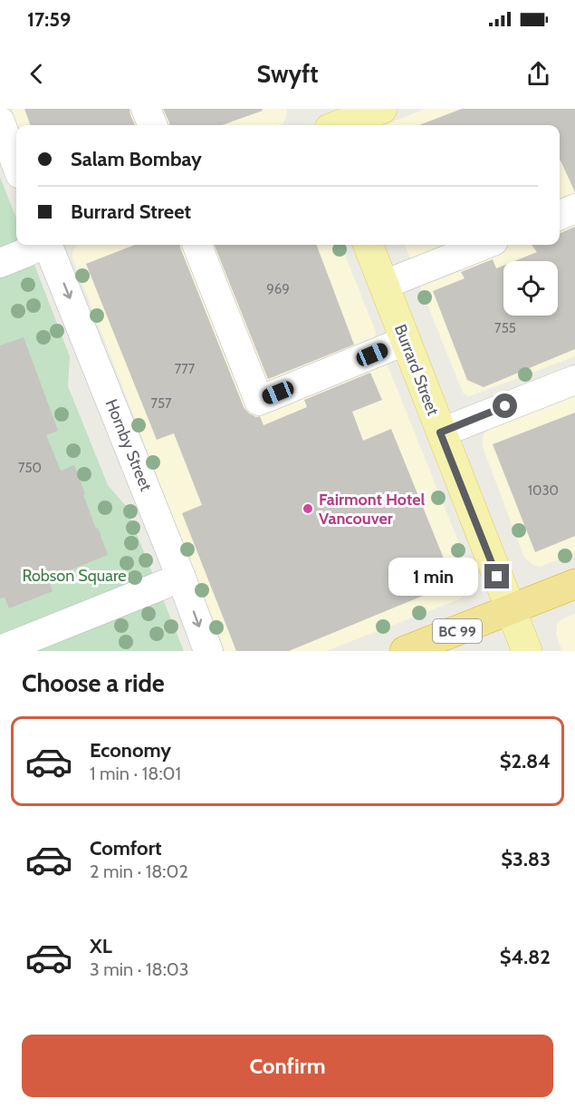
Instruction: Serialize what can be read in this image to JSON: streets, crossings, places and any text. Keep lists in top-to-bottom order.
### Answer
{
  "streets": {
    "highway": ["BC 99"],
    "main road": ["Burrard Street"],
    "street": ["Hornby Street"]
  },
  "crossings": [
    ["Burrard Street", "BC 99"]
  ],
  "one_way": ["Hornby Street"],
  "parks": ["Robson Square"],
  "places": ["Fairmont Hotel Vancouver"],
  "house_numbers": [
    "969",
    "755",
    "777",
    "757",
    "750",
    "1030"
  ],
  "page": {
    "status": "17:59",
    "header": "Swyft",
    "banner": ["Salam Bombay", "Burrard Street"],
    "bubble": "1 min",
    "heading": "Choose a ride",
    "list": [
      {
        "name": "Economy",
        "note": "1 min · 18:01",
        "value": "$2.84"
      },
      {
        "name": "Comfort",
        "note": "2 min · 18:02",
        "value": "$3.83"
      },
      {
        "name": "XL",
        "note": "3 min · 18:03",
        "value": "$4.82"
      }
    ],
    "buttons": "Confirm"
  }
}
